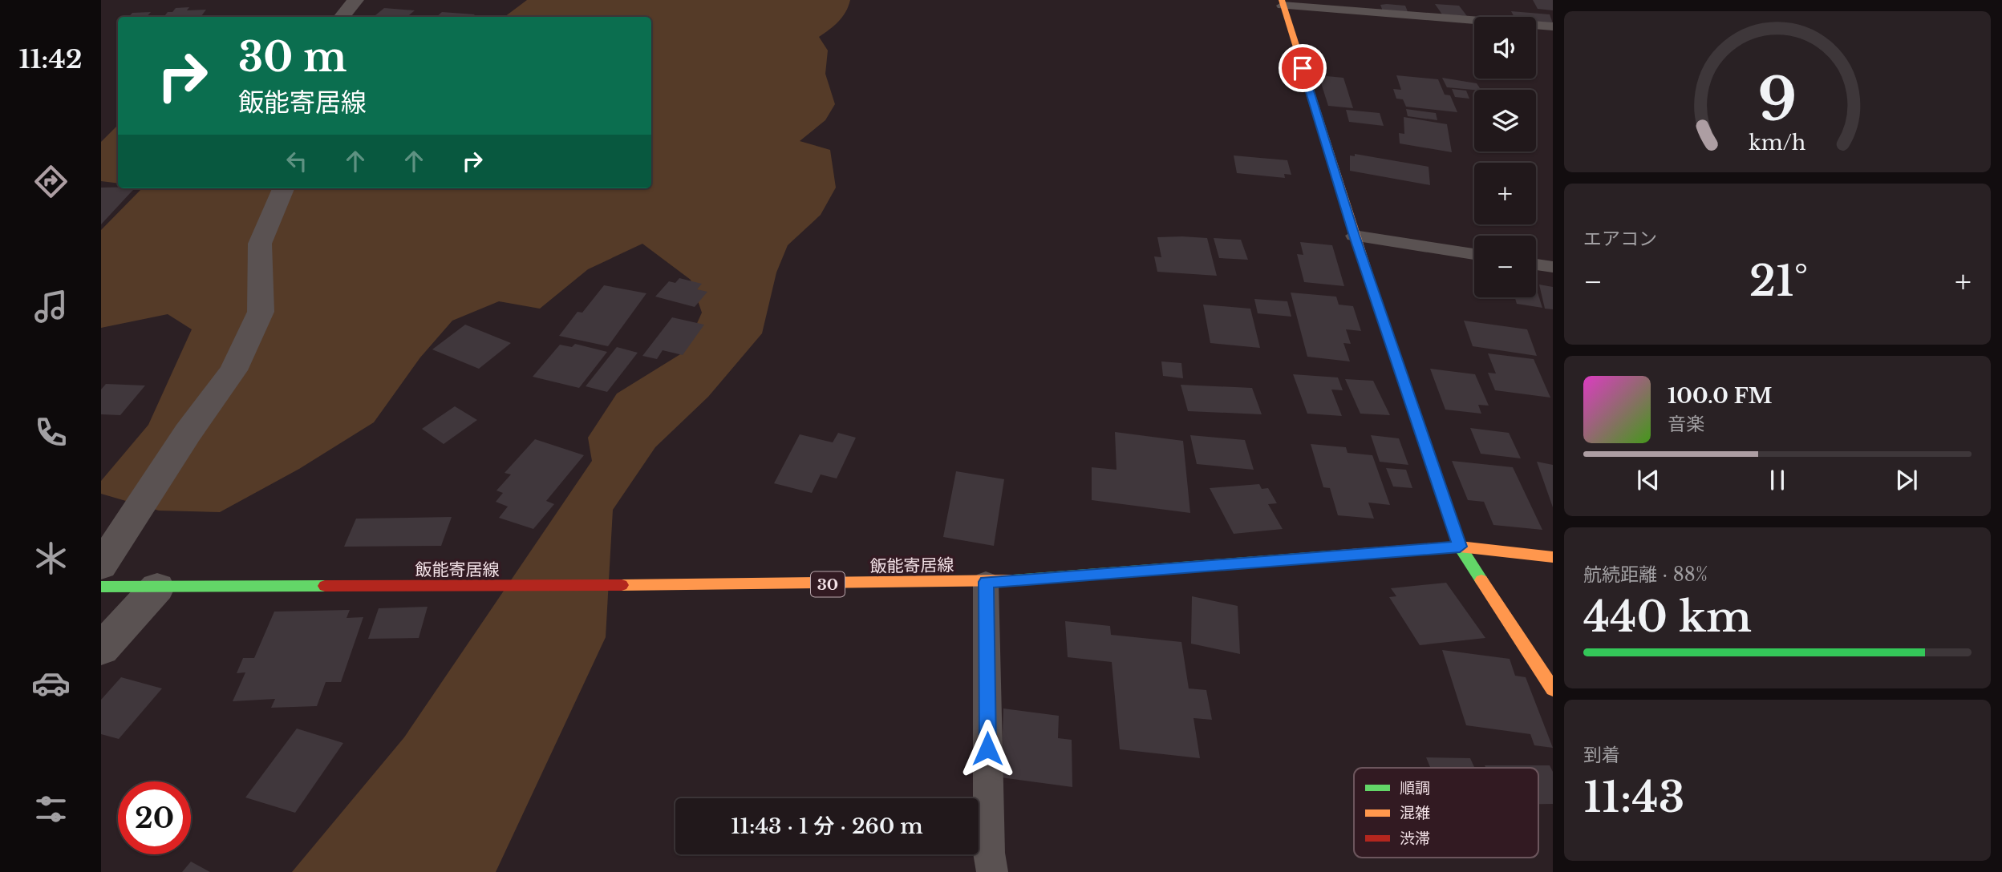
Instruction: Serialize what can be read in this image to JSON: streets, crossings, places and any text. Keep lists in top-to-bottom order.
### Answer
{
  "streets": {
    "street": ["飯能寄居線", "30"]
  },
  "legend": ["順調", "混雑", "渋滞"],
  "page": {
    "tabs": "11:42",
    "map_buttons": ["+", "−"],
    "turn": ["30 m", "飯能寄居線"],
    "tile": [
      "エアコン",
      ["航続距離 · 88%", "440 km"],
      ["到着", "11:43"]
    ],
    "heat": ["−", "21°", "+"],
    "song": ["100.0 FM", "音楽"],
    "limit": "20",
    "trip": "11:43 · 1 分 · 260 m",
    "gauge": ["9", "km/h"]
  }
}
